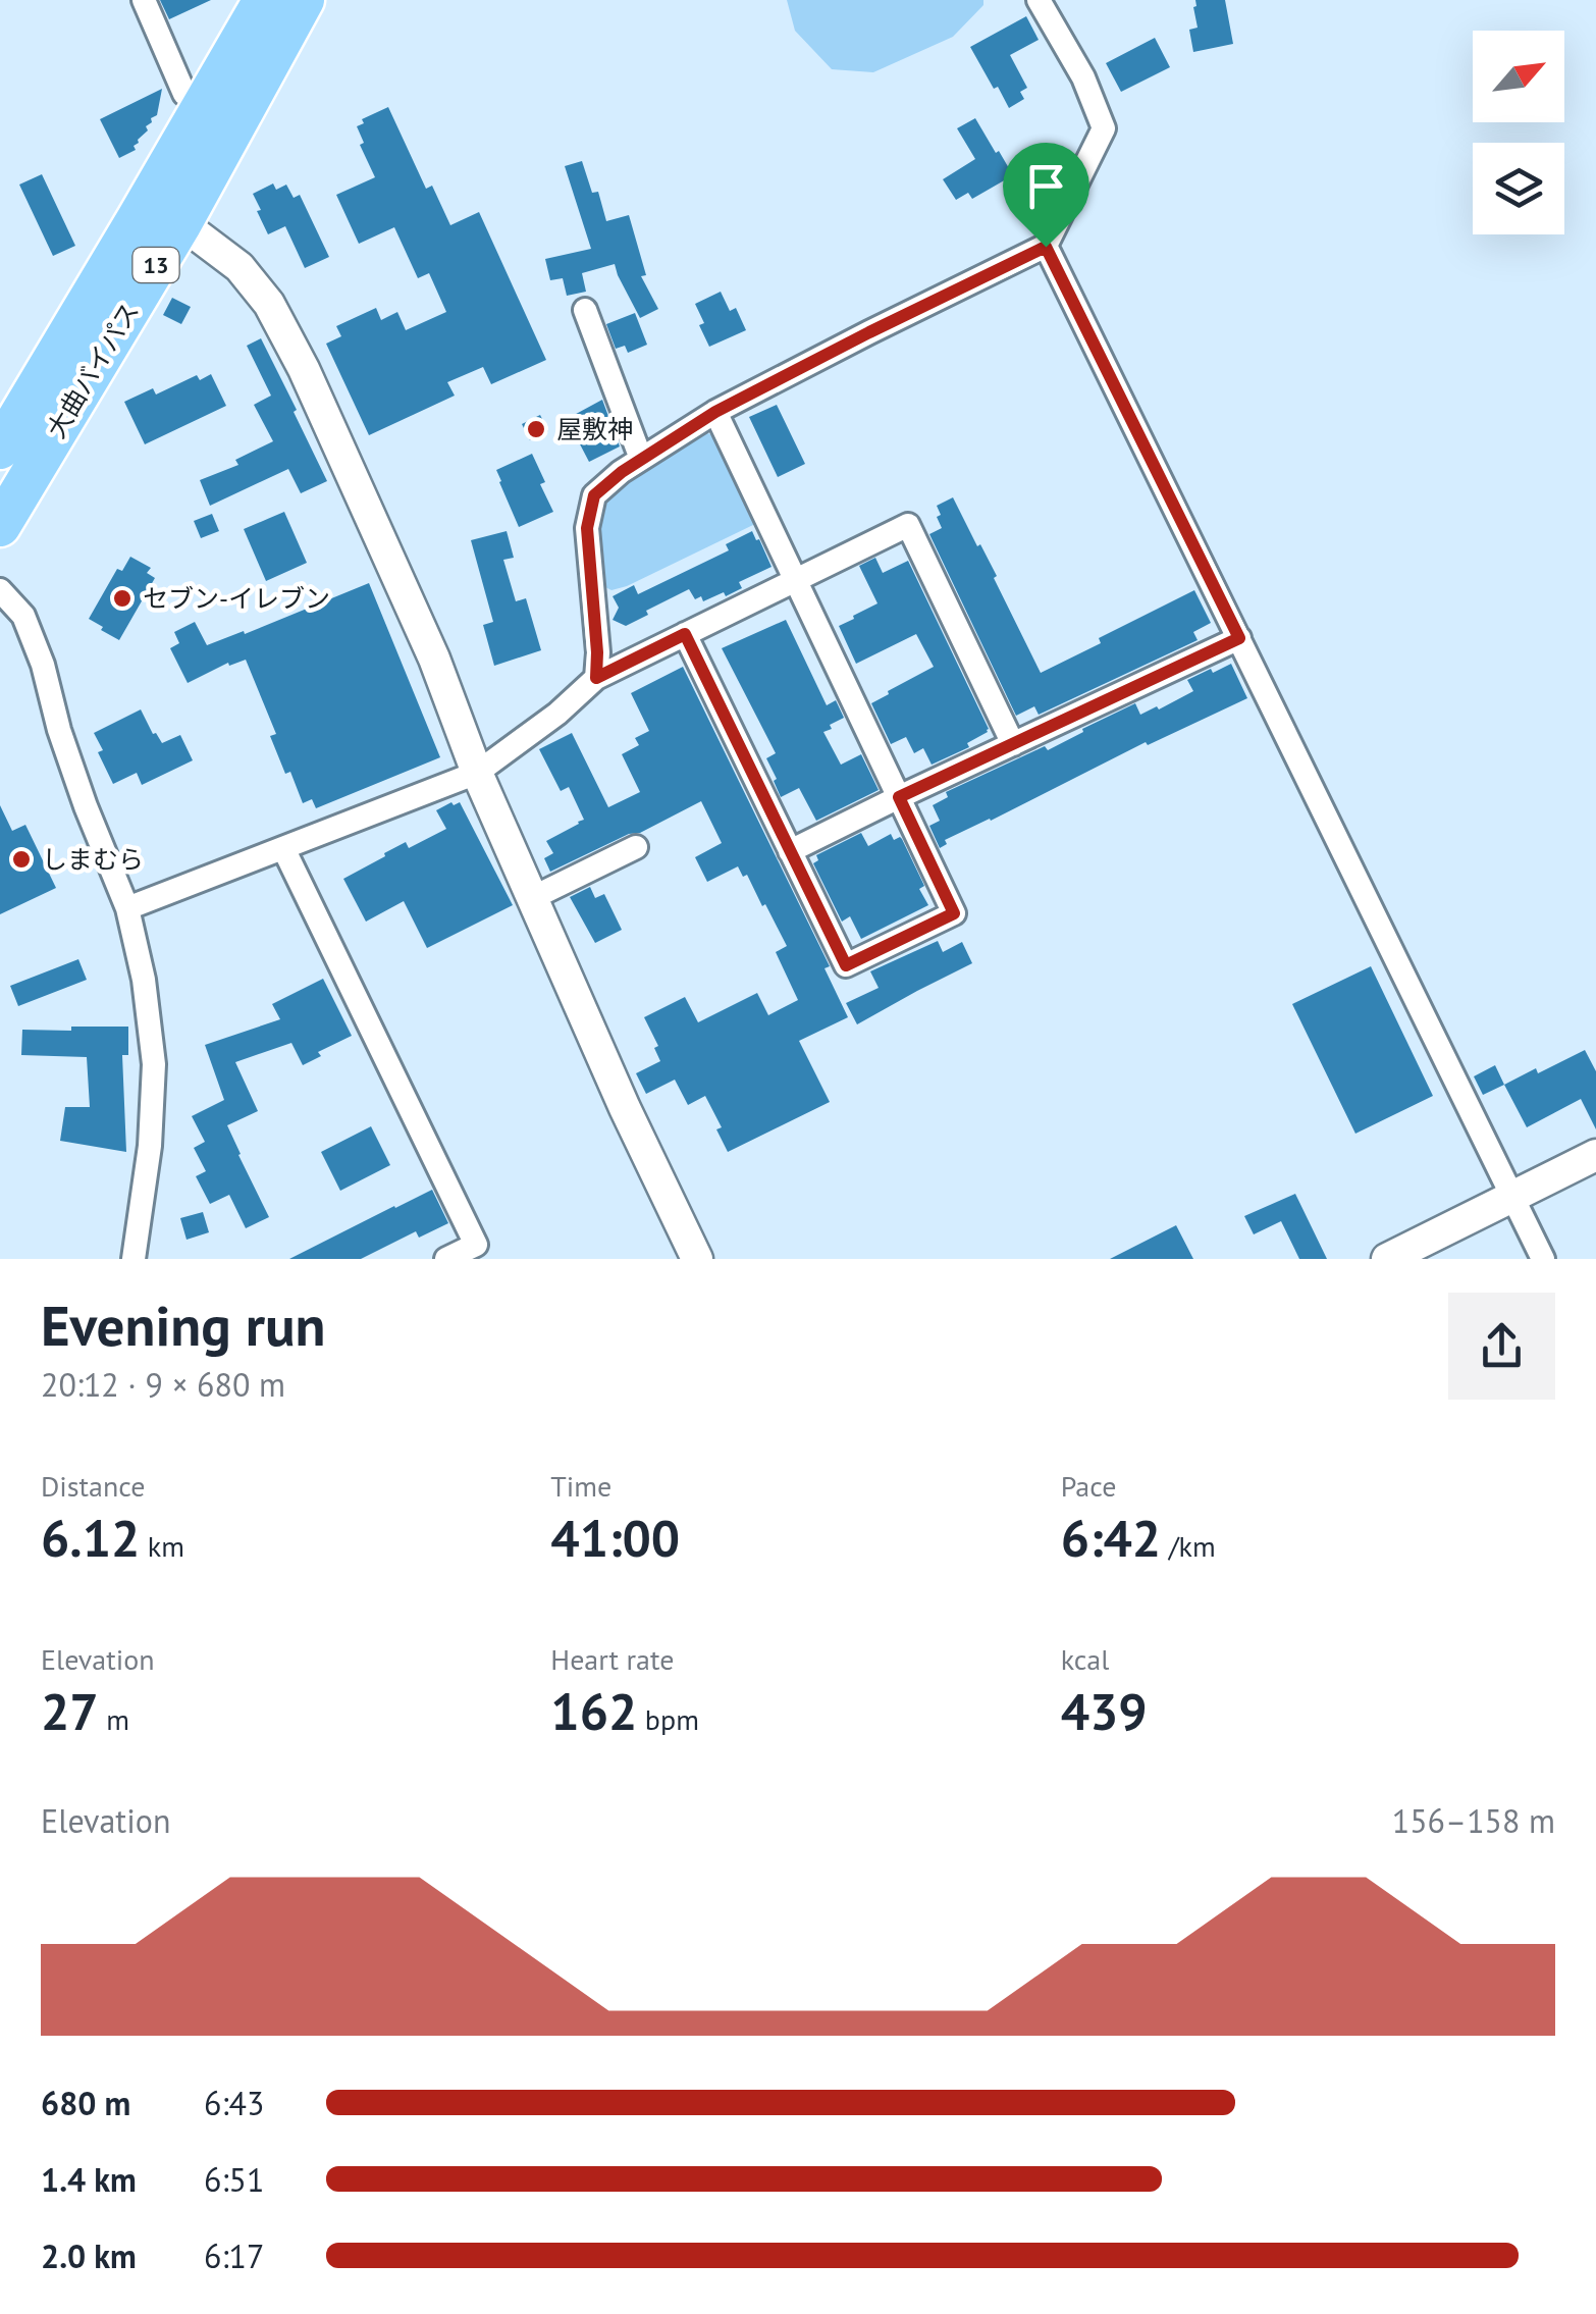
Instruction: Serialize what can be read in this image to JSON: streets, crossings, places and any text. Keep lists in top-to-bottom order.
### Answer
{
  "streets": {
    "highway": ["13", "大曲バイパス"]
  },
  "places": ["屋敷神", "セブン-イレブン", "しまむら"],
  "north": "top right",
  "page": {
    "heading": ["Evening run", "20:12 · 9 × 680 m"],
    "stats": [
      ["Distance", "6.12 km"],
      ["Time", "41:00"],
      ["Pace", "6:42 /km"],
      ["Elevation", "27 m"],
      ["Heart rate", "162 bpm"],
      ["kcal", "439"]
    ],
    "chart": ["Elevation", "156–158 m"],
    "list": [
      {
        "name": "680 m",
        "note": "6:43"
      },
      {
        "name": "1.4 km",
        "note": "6:51"
      },
      {
        "name": "2.0 km",
        "note": "6:17"
      }
    ]
  }
}
